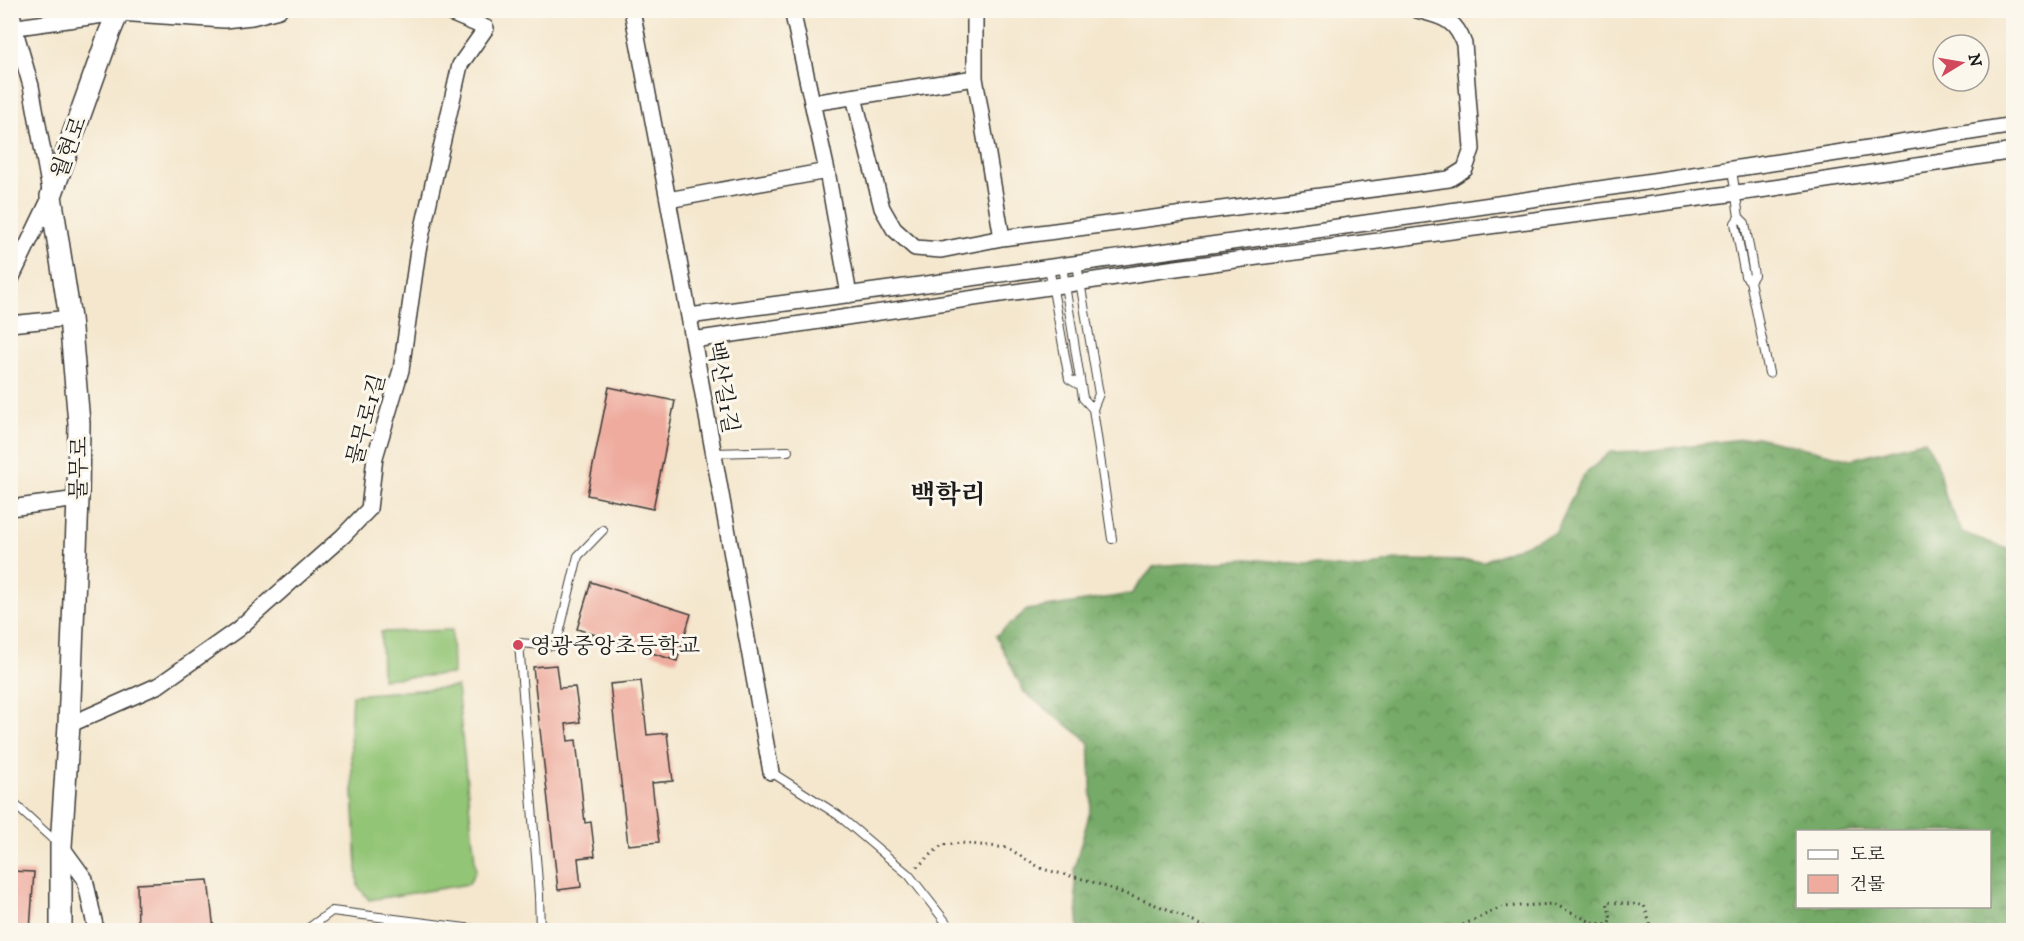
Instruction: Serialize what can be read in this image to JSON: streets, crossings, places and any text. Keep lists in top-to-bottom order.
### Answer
{
  "streets": {
    "main road": ["월현로", "물무로"],
    "street": ["백산길1길", "물무로1길"]
  },
  "crossings": [
    ["월현로", "물무로"],
    ["물무로1길", "물무로"]
  ],
  "districts": ["백학리"],
  "places": ["영광중앙초등학교"],
  "legend": ["도로", "건물"],
  "north": "right"
}
